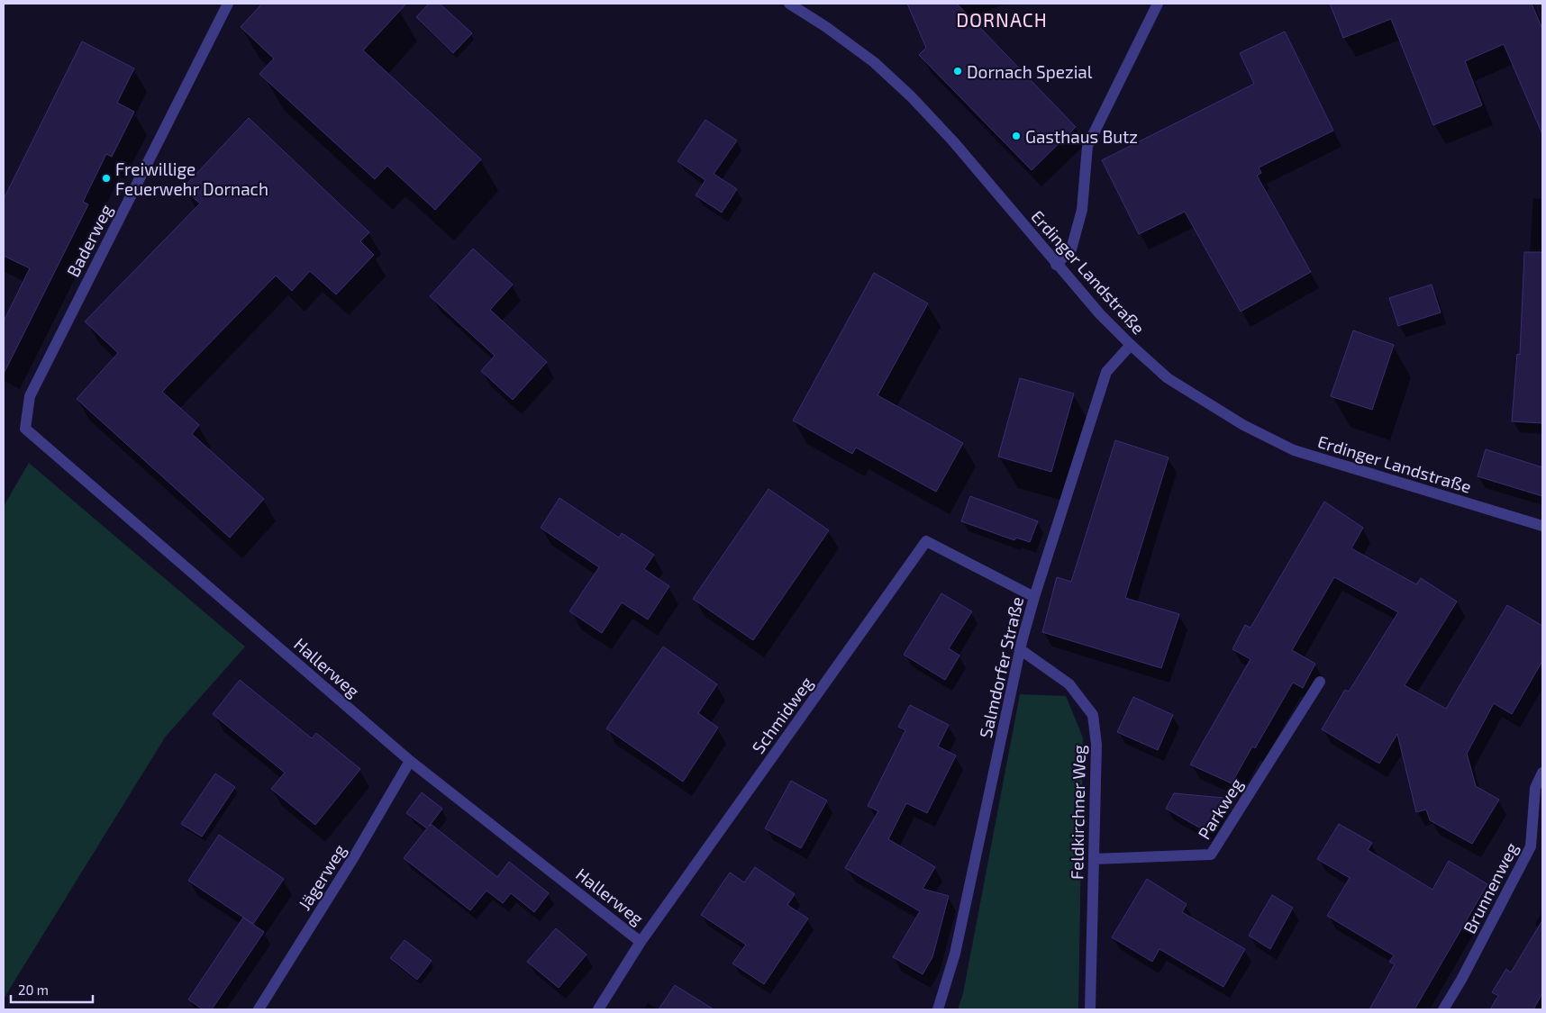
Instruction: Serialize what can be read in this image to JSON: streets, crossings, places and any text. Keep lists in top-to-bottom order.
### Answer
{
  "streets": {
    "street": [
      "Baderweg",
      "Erdinger Landstraße",
      "Hallerweg",
      "Salmdorfer Straße",
      "Schmidweg",
      "Parkweg",
      "Feldkirchner Weg",
      "Jägerweg",
      "Brunnenweg"
    ]
  },
  "crossings": [
    ["Baderweg", "Hallerweg"],
    ["Erdinger Landstraße", "Salmdorfer Straße"],
    ["Hallerweg", "Schmidweg"],
    ["Hallerweg", "Jägerweg"],
    ["Salmdorfer Straße", "Schmidweg"],
    ["Salmdorfer Straße", "Feldkirchner Weg"],
    ["Parkweg", "Feldkirchner Weg"]
  ],
  "districts": ["DORNACH"],
  "places": ["Dornach Spezial", "Gasthaus Butz", "Freiwillige Feuerwehr Dornach"],
  "scale_bar": "20 m"
}
